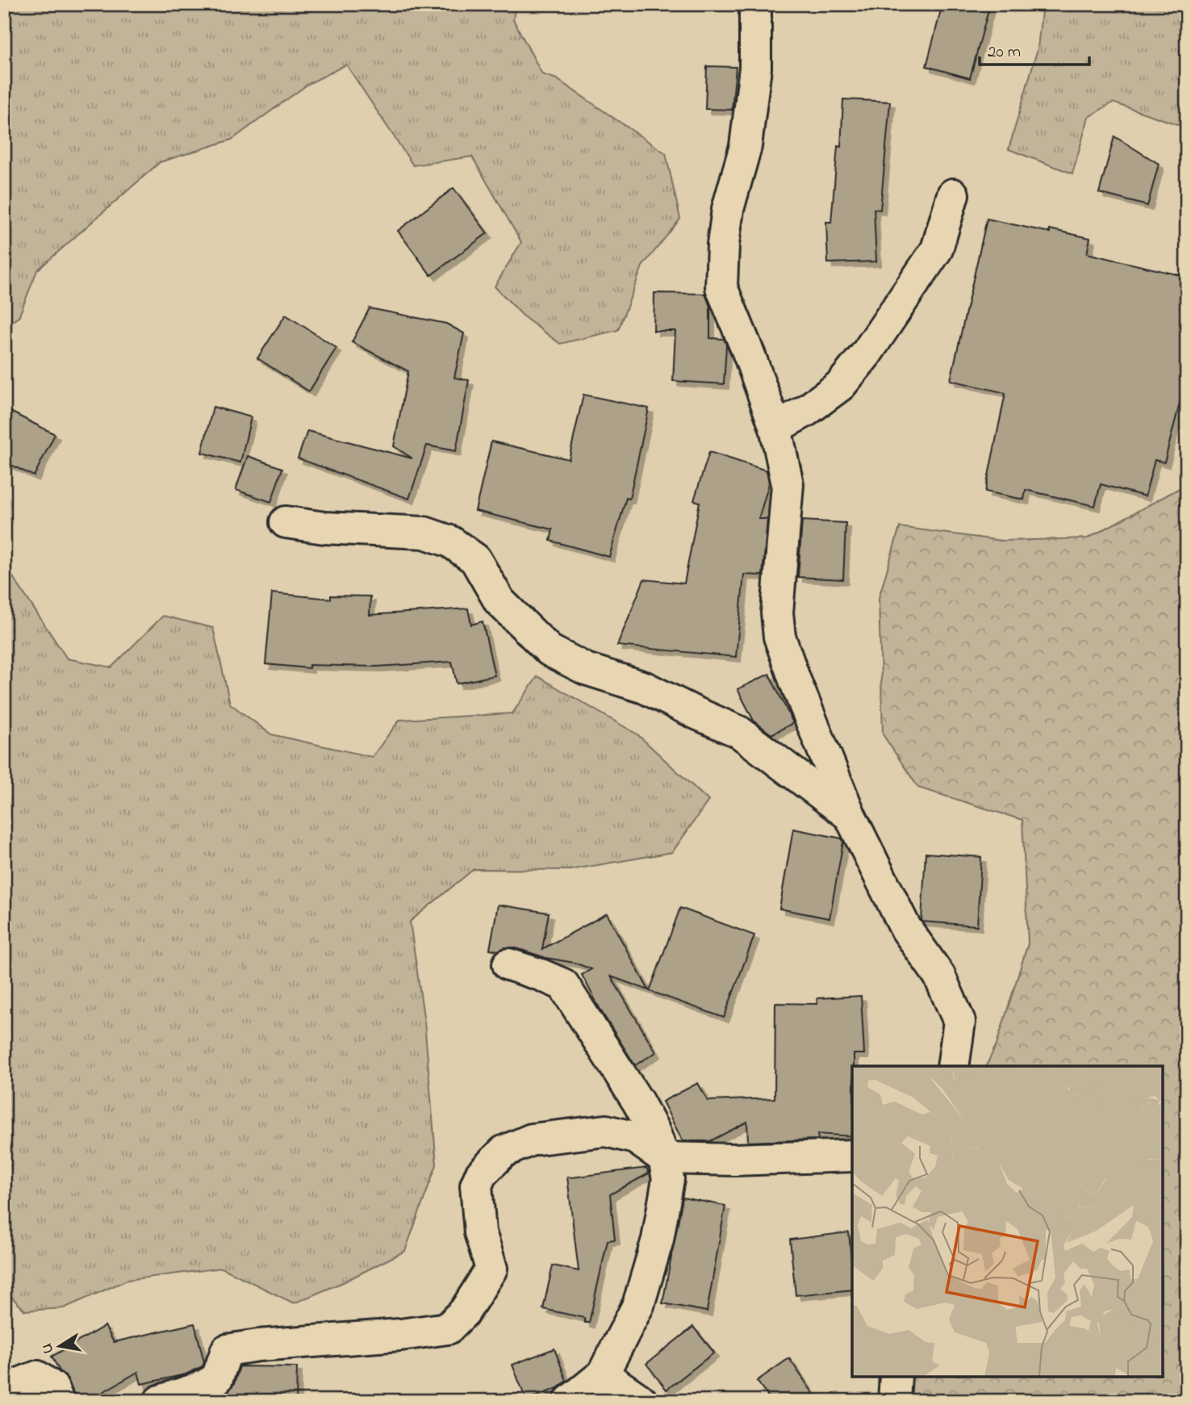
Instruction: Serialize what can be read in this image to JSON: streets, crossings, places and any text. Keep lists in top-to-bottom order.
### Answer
{
  "scale_bar": "20 m",
  "north": "left"
}
